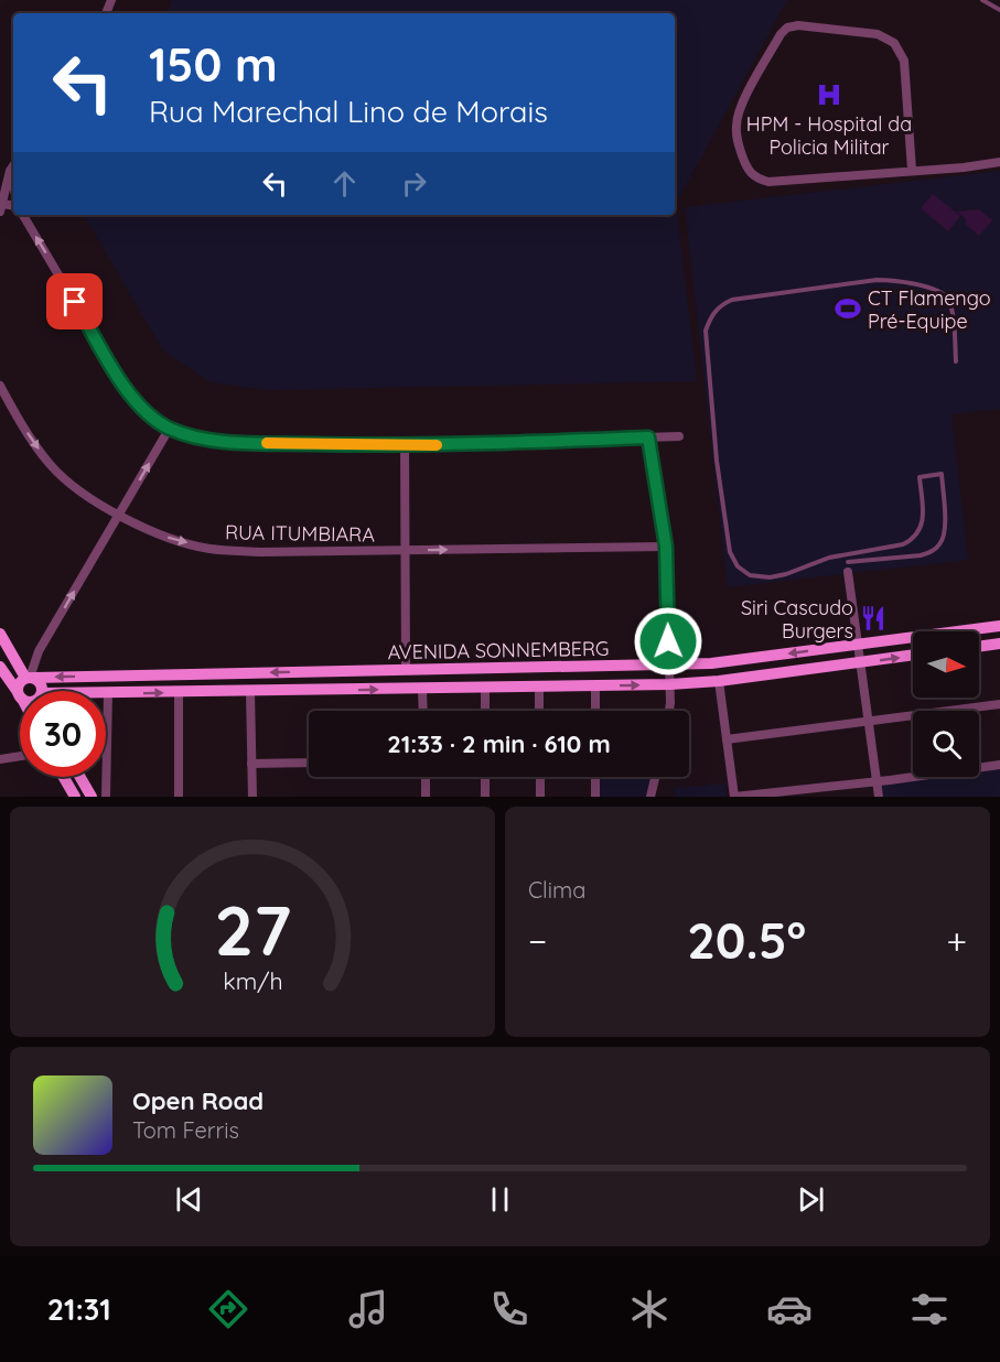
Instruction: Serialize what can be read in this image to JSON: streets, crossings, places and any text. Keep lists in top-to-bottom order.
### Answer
{
  "streets": {
    "street": ["RUA ITUMBIARA", "AVENIDA SONNEMBERG"]
  },
  "one_way": ["RUA ITUMBIARA"],
  "places": {
    "hospital": ["HPM - Hospital da Policia Militar"],
    "sports": ["CT Flamengo Pré-Equipe"],
    "restaurant": ["Siri Cascudo Burgers"]
  },
  "north": "right",
  "page": {
    "turn": ["150 m", "Rua Marechal Lino de Morais"],
    "limit": "30",
    "trip": "21:33 · 2 min · 610 m",
    "tile": "Clima",
    "heat": ["−", "20.5°", "+"],
    "song": ["Open Road", "Tom Ferris"],
    "tabs": "21:31",
    "gauge": ["27", "km/h"]
  }
}
